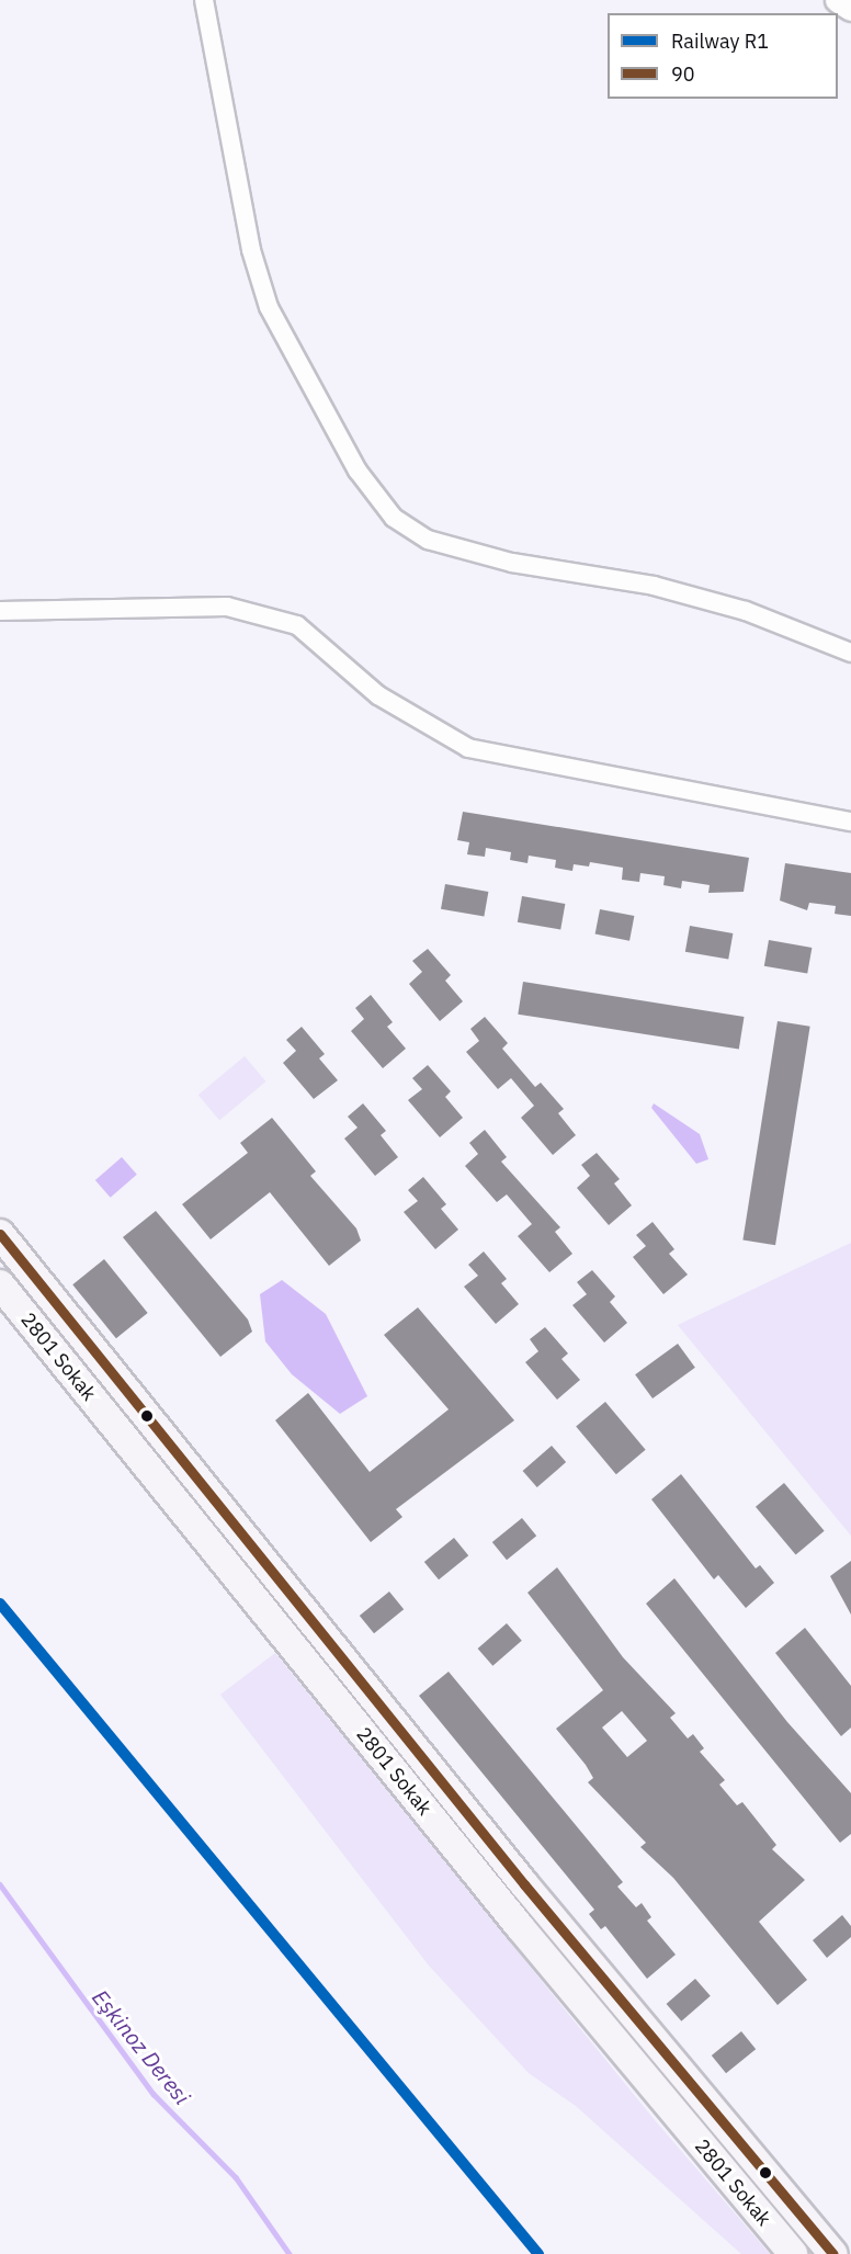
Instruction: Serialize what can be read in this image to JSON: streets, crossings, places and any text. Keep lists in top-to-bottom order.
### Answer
{
  "streets": {
    "main road": ["2801 Sokak"]
  },
  "water": ["Eşkinoz Deresi"],
  "lines": ["transit line 90", "rail line R1"],
  "legend": ["Railway R1", "90"]
}
